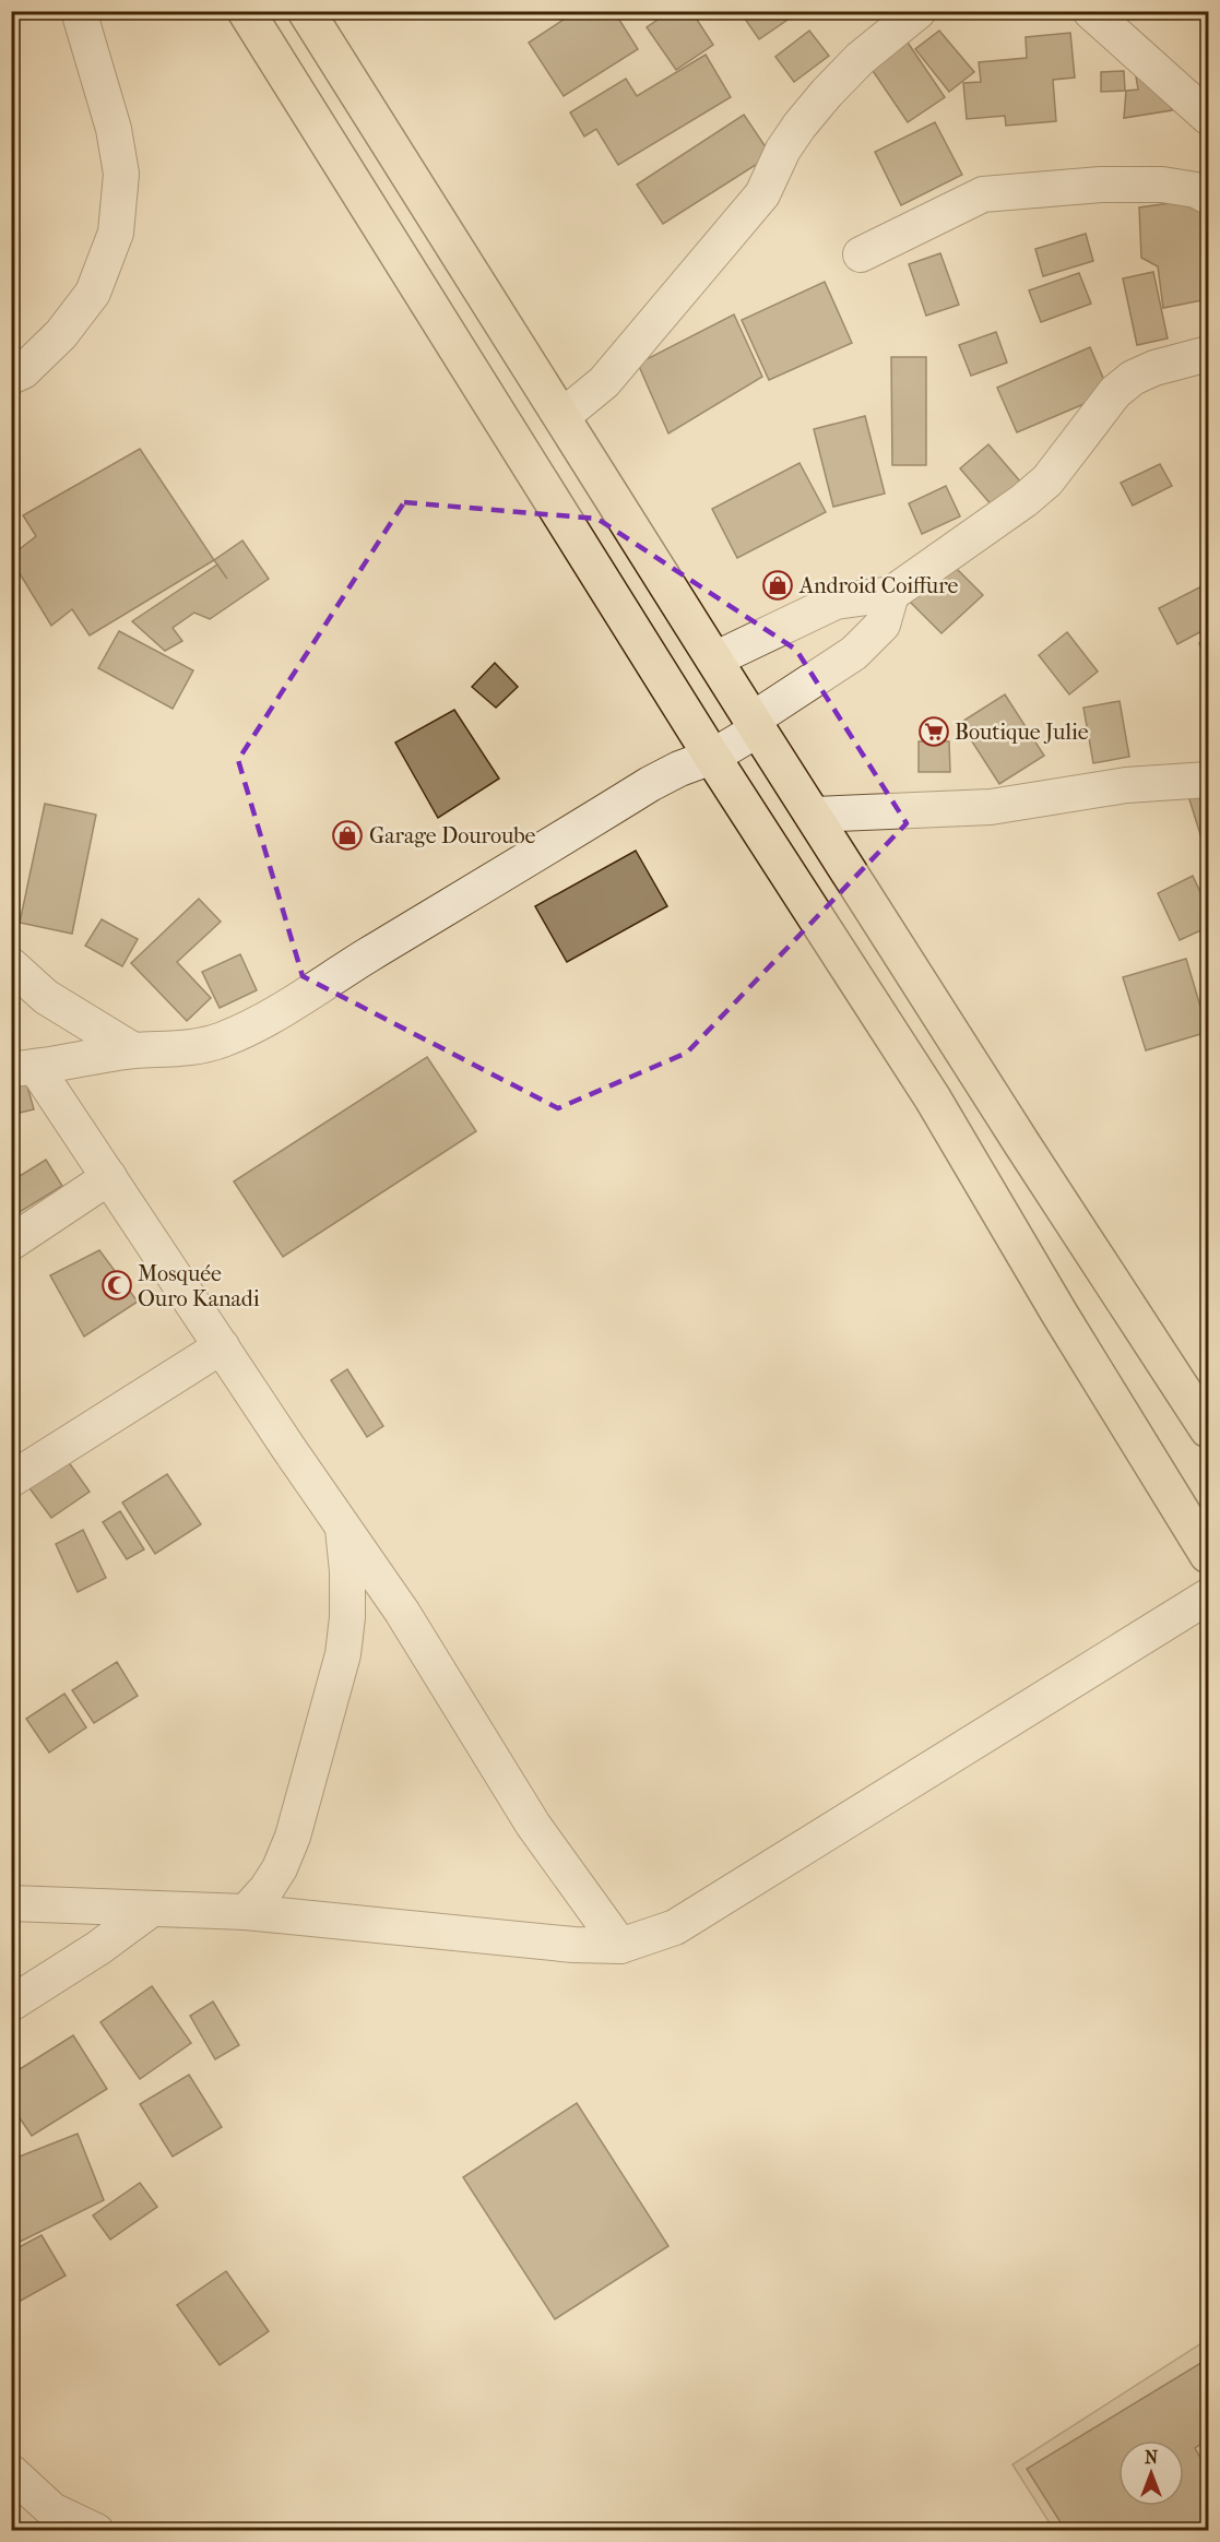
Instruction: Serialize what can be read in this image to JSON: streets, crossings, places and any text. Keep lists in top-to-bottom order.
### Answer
{
  "places": {
    "shop": ["Android Coiffure", "Garage Douroube"],
    "supermarket": ["Boutique Julie"],
    "mosque": ["Mosquée Ouro Kanadi"]
  },
  "north": "top"
}
